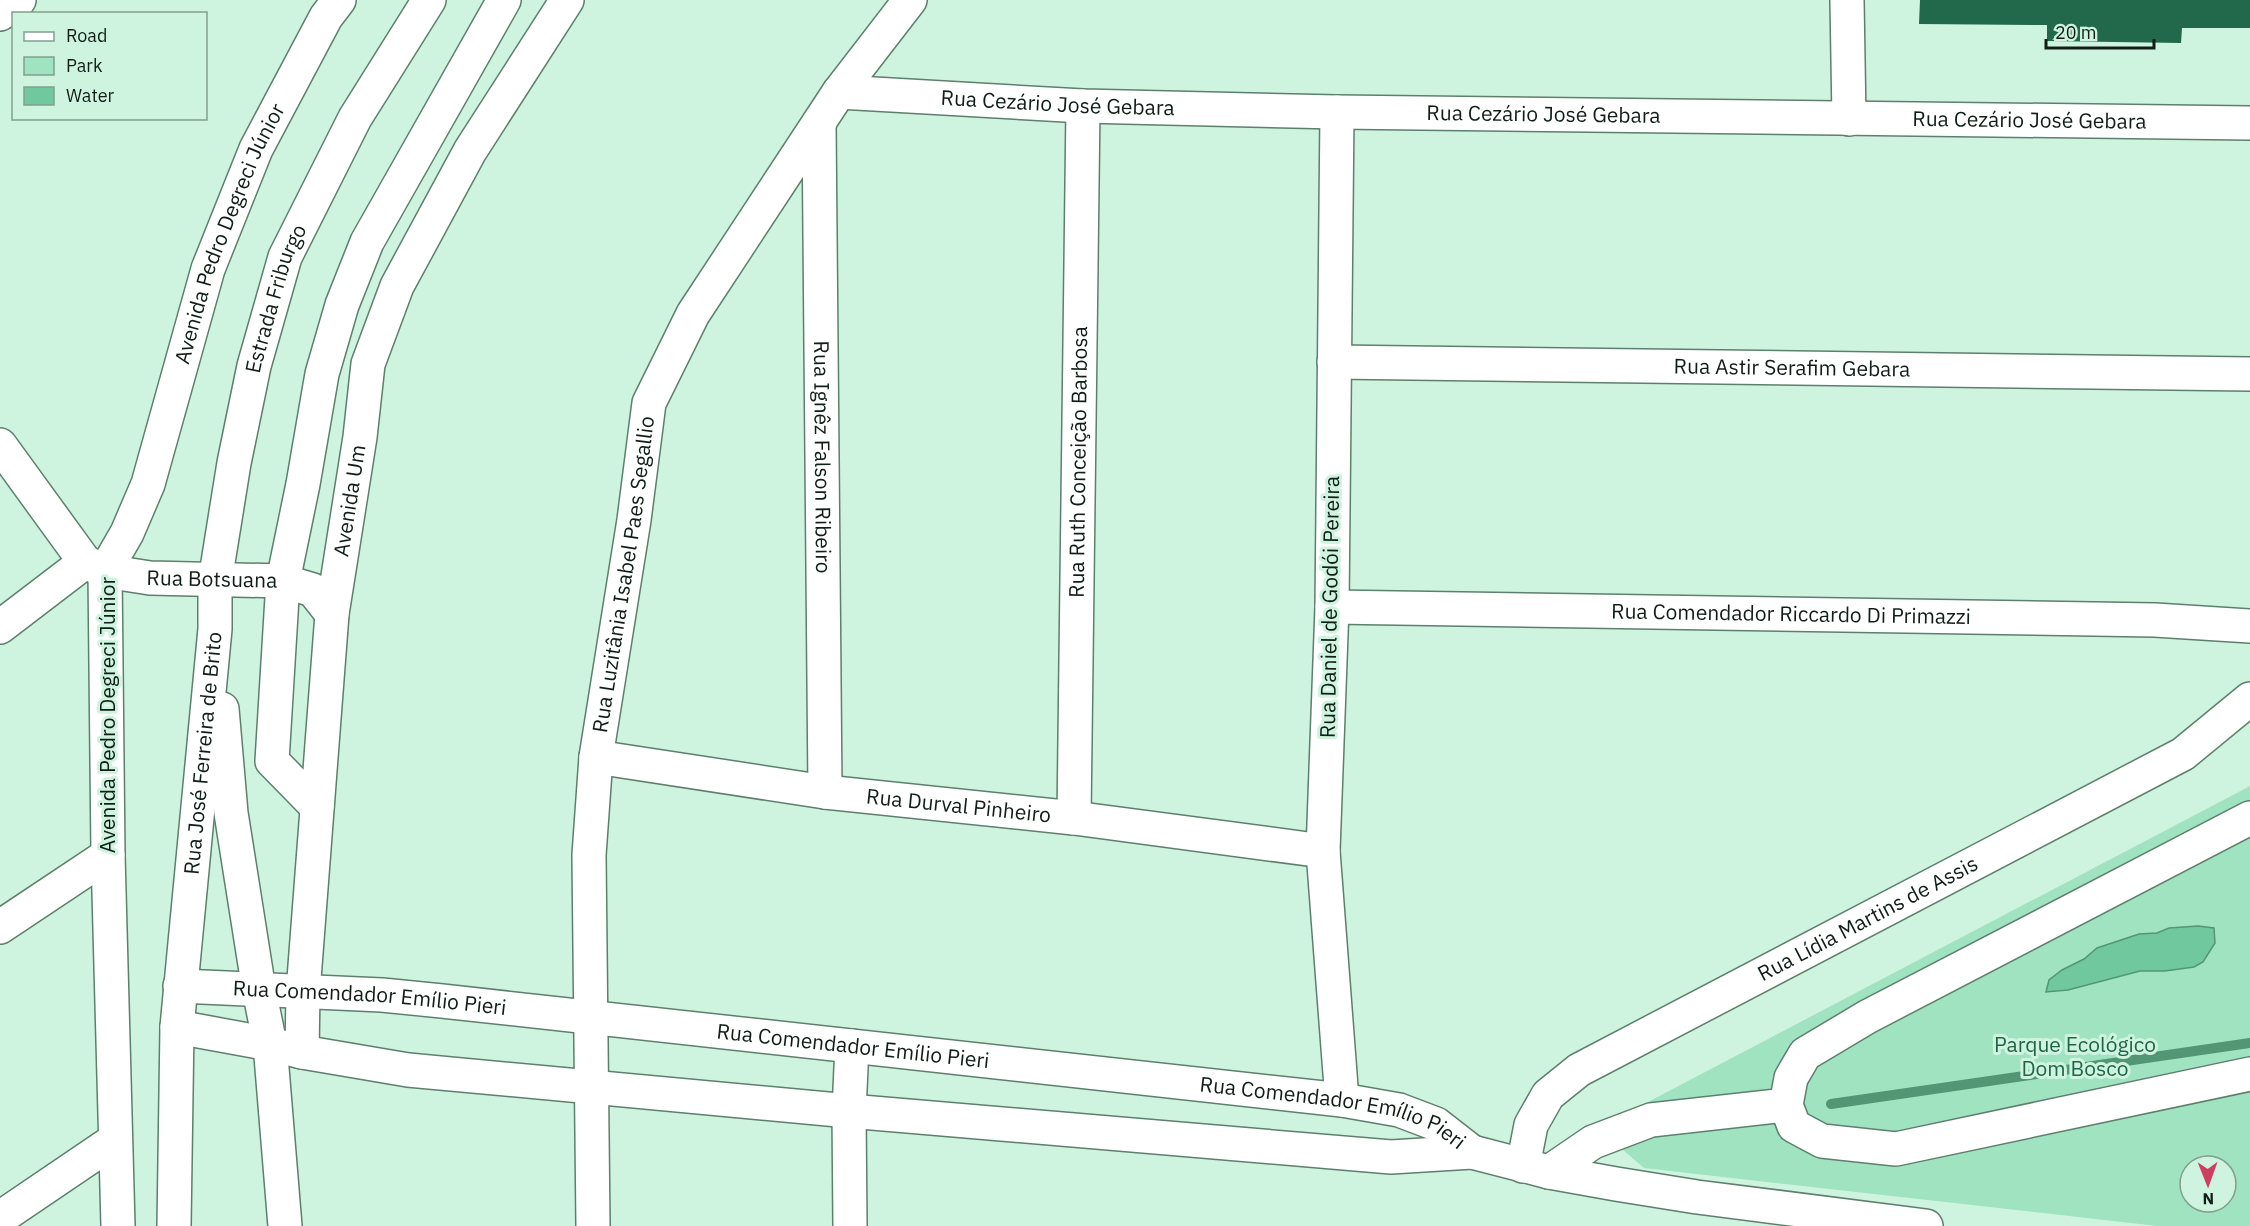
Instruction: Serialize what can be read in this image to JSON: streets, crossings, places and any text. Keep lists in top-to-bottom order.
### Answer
{
  "streets": {
    "street": [
      "Rua Cezário José Gebara",
      "Avenida Pedro Degreci Júnior",
      "Estrada Friburgo",
      "Rua Astir Serafim Gebara",
      "Rua Ignêz Falson Ribeiro",
      "Rua Ruth Conceição Barbosa",
      "Avenida Um",
      "Rua Luzitânia Isabel Paes Segallio",
      "Rua Botsuana",
      "Rua Daniel de Godói Pereira",
      "Rua Comendador Riccardo Di Primazzi",
      "Rua José Ferreira de Brito",
      "Rua Durval Pinheiro",
      "Rua Lídia Martins de Assis",
      "Rua Comendador Emílio Pieri"
    ]
  },
  "crossings": [
    ["Rua Cezário José Gebara", "Rua Ruth Conceição Barbosa"],
    ["Rua Cezário José Gebara", "Rua Luzitânia Isabel Paes Segallio"],
    ["Rua Cezário José Gebara", "Rua Daniel de Godói Pereira"],
    ["Avenida Pedro Degreci Júnior", "Rua Botsuana"],
    ["Estrada Friburgo", "Rua Botsuana"],
    ["Estrada Friburgo", "Rua José Ferreira de Brito"],
    ["Rua Astir Serafim Gebara", "Rua Daniel de Godói Pereira"],
    ["Rua Ignêz Falson Ribeiro", "Rua Luzitânia Isabel Paes Segallio"],
    ["Rua Ignêz Falson Ribeiro", "Rua Durval Pinheiro"],
    ["Rua Ruth Conceição Barbosa", "Rua Durval Pinheiro"],
    ["Avenida Um", "Rua Botsuana"],
    ["Avenida Um", "Rua Comendador Emílio Pieri"],
    ["Rua Luzitânia Isabel Paes Segallio", "Rua Durval Pinheiro"],
    ["Rua Luzitânia Isabel Paes Segallio", "Rua Comendador Emílio Pieri"],
    ["Rua Daniel de Godói Pereira", "Rua Comendador Riccardo Di Primazzi"],
    ["Rua Daniel de Godói Pereira", "Rua Durval Pinheiro"],
    ["Rua Daniel de Godói Pereira", "Rua Comendador Emílio Pieri"],
    ["Rua José Ferreira de Brito", "Rua Comendador Emílio Pieri"]
  ],
  "parks": ["Parque Ecológico Dom Bosco"],
  "legend": ["Road", "Park", "Water"],
  "scale_bar": "20 m",
  "north": "bottom"
}
